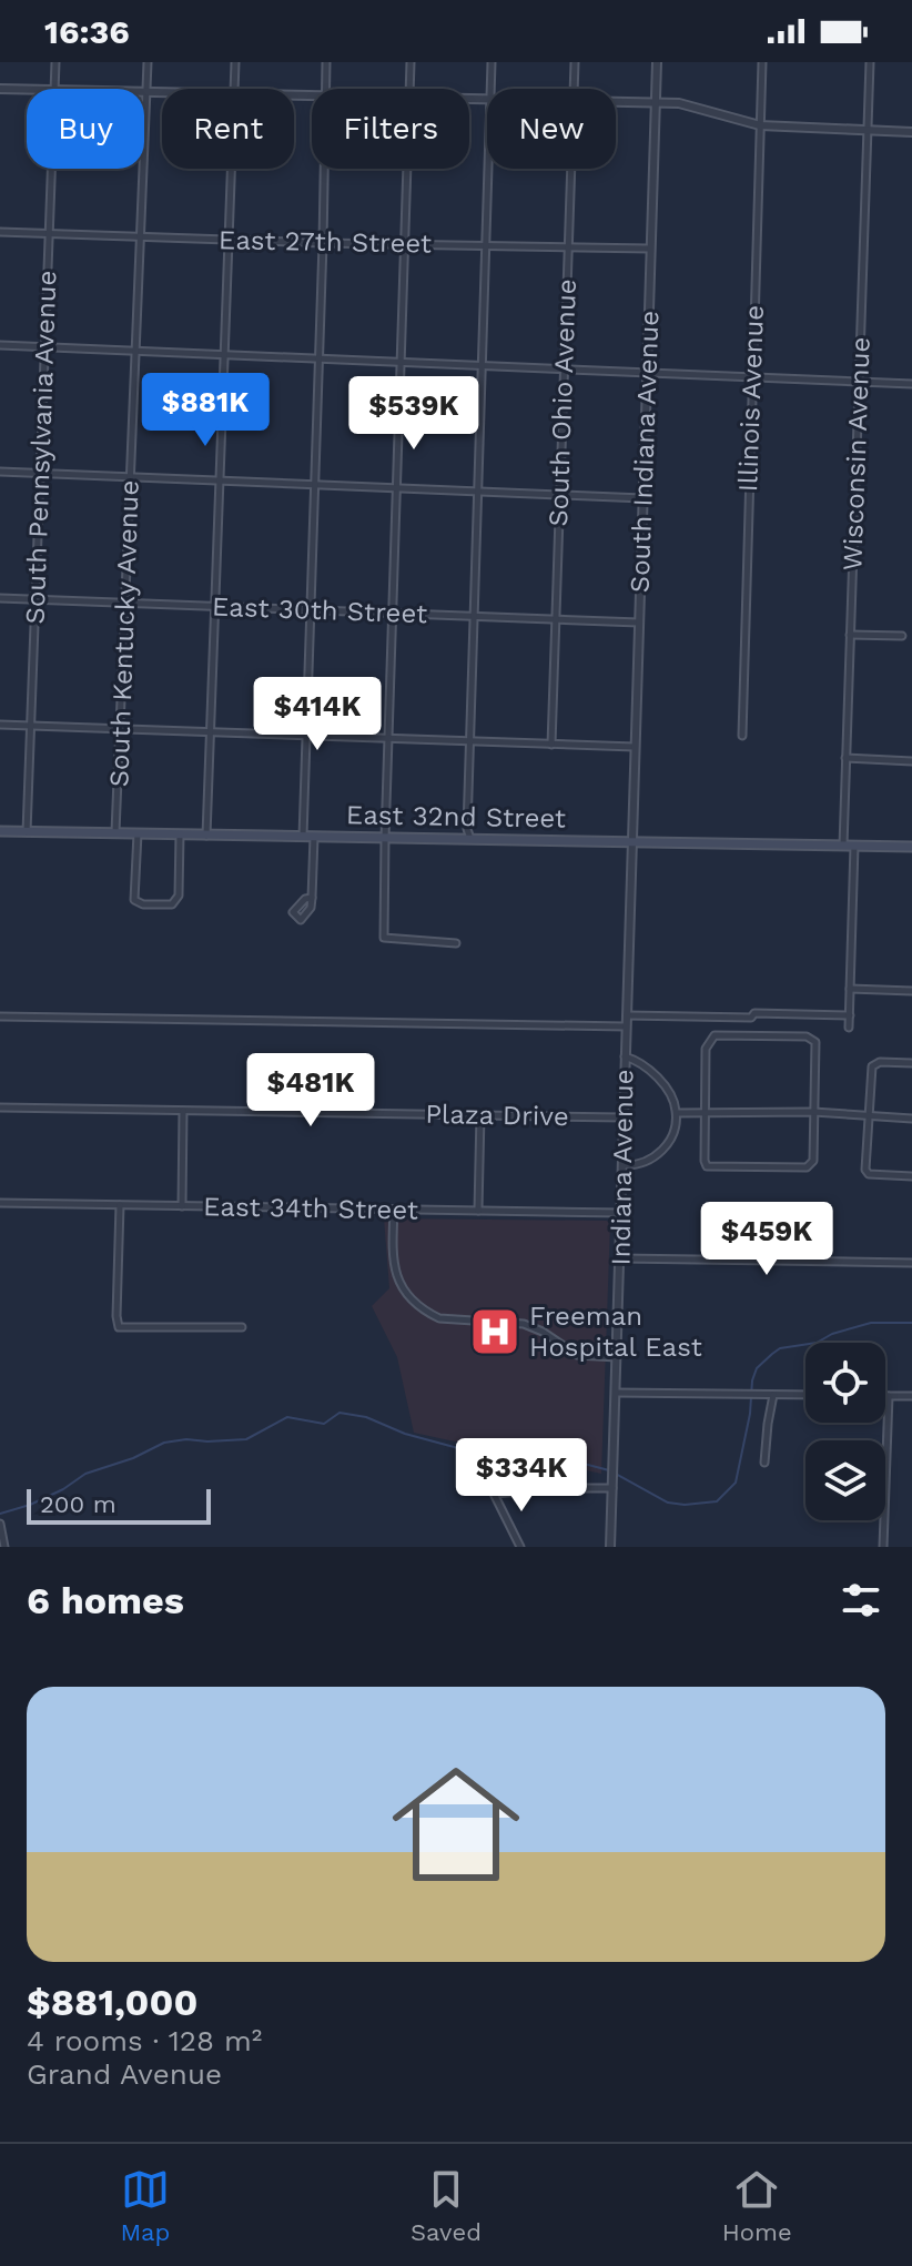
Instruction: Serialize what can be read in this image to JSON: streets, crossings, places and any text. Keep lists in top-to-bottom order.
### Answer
{
  "streets": {
    "main road": ["East 32nd Street"],
    "street": [
      "East 27th Street",
      "Illinois Avenue",
      "South Ohio Avenue",
      "South Pennsylvania Avenue",
      "South Indiana Avenue",
      "Wisconsin Avenue",
      "East 30th Street",
      "South Kentucky Avenue",
      "Plaza Drive",
      "Indiana Avenue",
      "East 34th Street"
    ]
  },
  "crossings": [
    ["East 27th Street", "South Ohio Avenue"],
    ["East 27th Street", "South Pennsylvania Avenue"],
    ["East 27th Street", "South Indiana Avenue"],
    ["East 27th Street", "South Kentucky Avenue"],
    ["South Ohio Avenue", "East 30th Street"],
    ["South Pennsylvania Avenue", "East 30th Street"],
    ["South Pennsylvania Avenue", "East 32nd Street"],
    ["South Indiana Avenue", "East 30th Street"],
    ["South Indiana Avenue", "East 32nd Street"],
    ["South Indiana Avenue", "Indiana Avenue"],
    ["Wisconsin Avenue", "East 32nd Street"],
    ["East 30th Street", "South Kentucky Avenue"],
    ["South Kentucky Avenue", "East 32nd Street"],
    ["East 32nd Street", "Indiana Avenue"],
    ["Plaza Drive", "Indiana Avenue"],
    ["Indiana Avenue", "East 34th Street"]
  ],
  "places": {
    "hospital": ["Freeman Hospital East"]
  },
  "scale_bar": "200 m",
  "page": {
    "status": "16:36",
    "chip": [
      "Buy",
      "Rent",
      "Filters",
      "New"
    ],
    "price": [
      "$881K",
      "$539K",
      "$414K",
      "$481K",
      "$459K",
      "$334K"
    ],
    "scale": "200 m",
    "heading": "6 homes",
    "list": [
      {
        "name": "$881,000",
        "note": "4 rooms · 128 m² · Grand Avenue"
      }
    ],
    "tabs": ["Map", "Saved", "Home"]
  }
}
